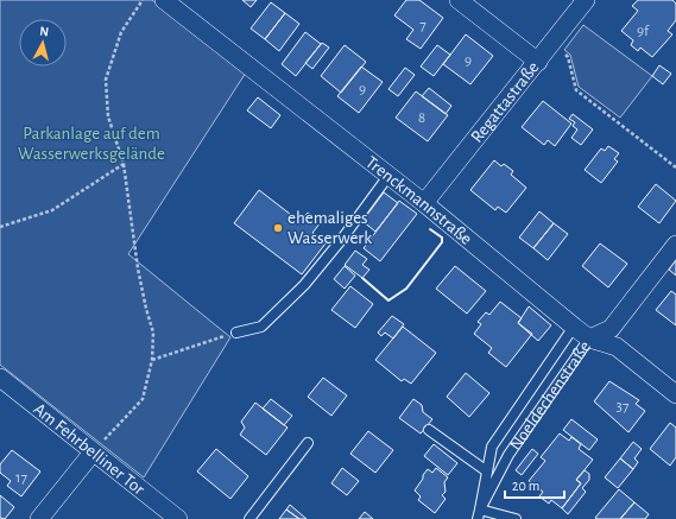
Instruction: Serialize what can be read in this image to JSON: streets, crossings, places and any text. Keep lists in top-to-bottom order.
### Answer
{
  "streets": {
    "street": [
      "Regattastraße",
      "Trenckmannstraße",
      "Noeldechenstraße",
      "Am Fehrbelliner Tor"
    ]
  },
  "crossings": [
    ["Regattastraße", "Trenckmannstraße"],
    ["Trenckmannstraße", "Noeldechenstraße"]
  ],
  "parks": ["Parkanlage auf dem Wasserwerksgelände"],
  "places": ["ehemaliges Wasserwerk"],
  "house_numbers": [
    "7",
    "9f",
    "9",
    "9",
    "8",
    "37",
    "17"
  ],
  "scale_bar": "20 m",
  "north": "top"
}
